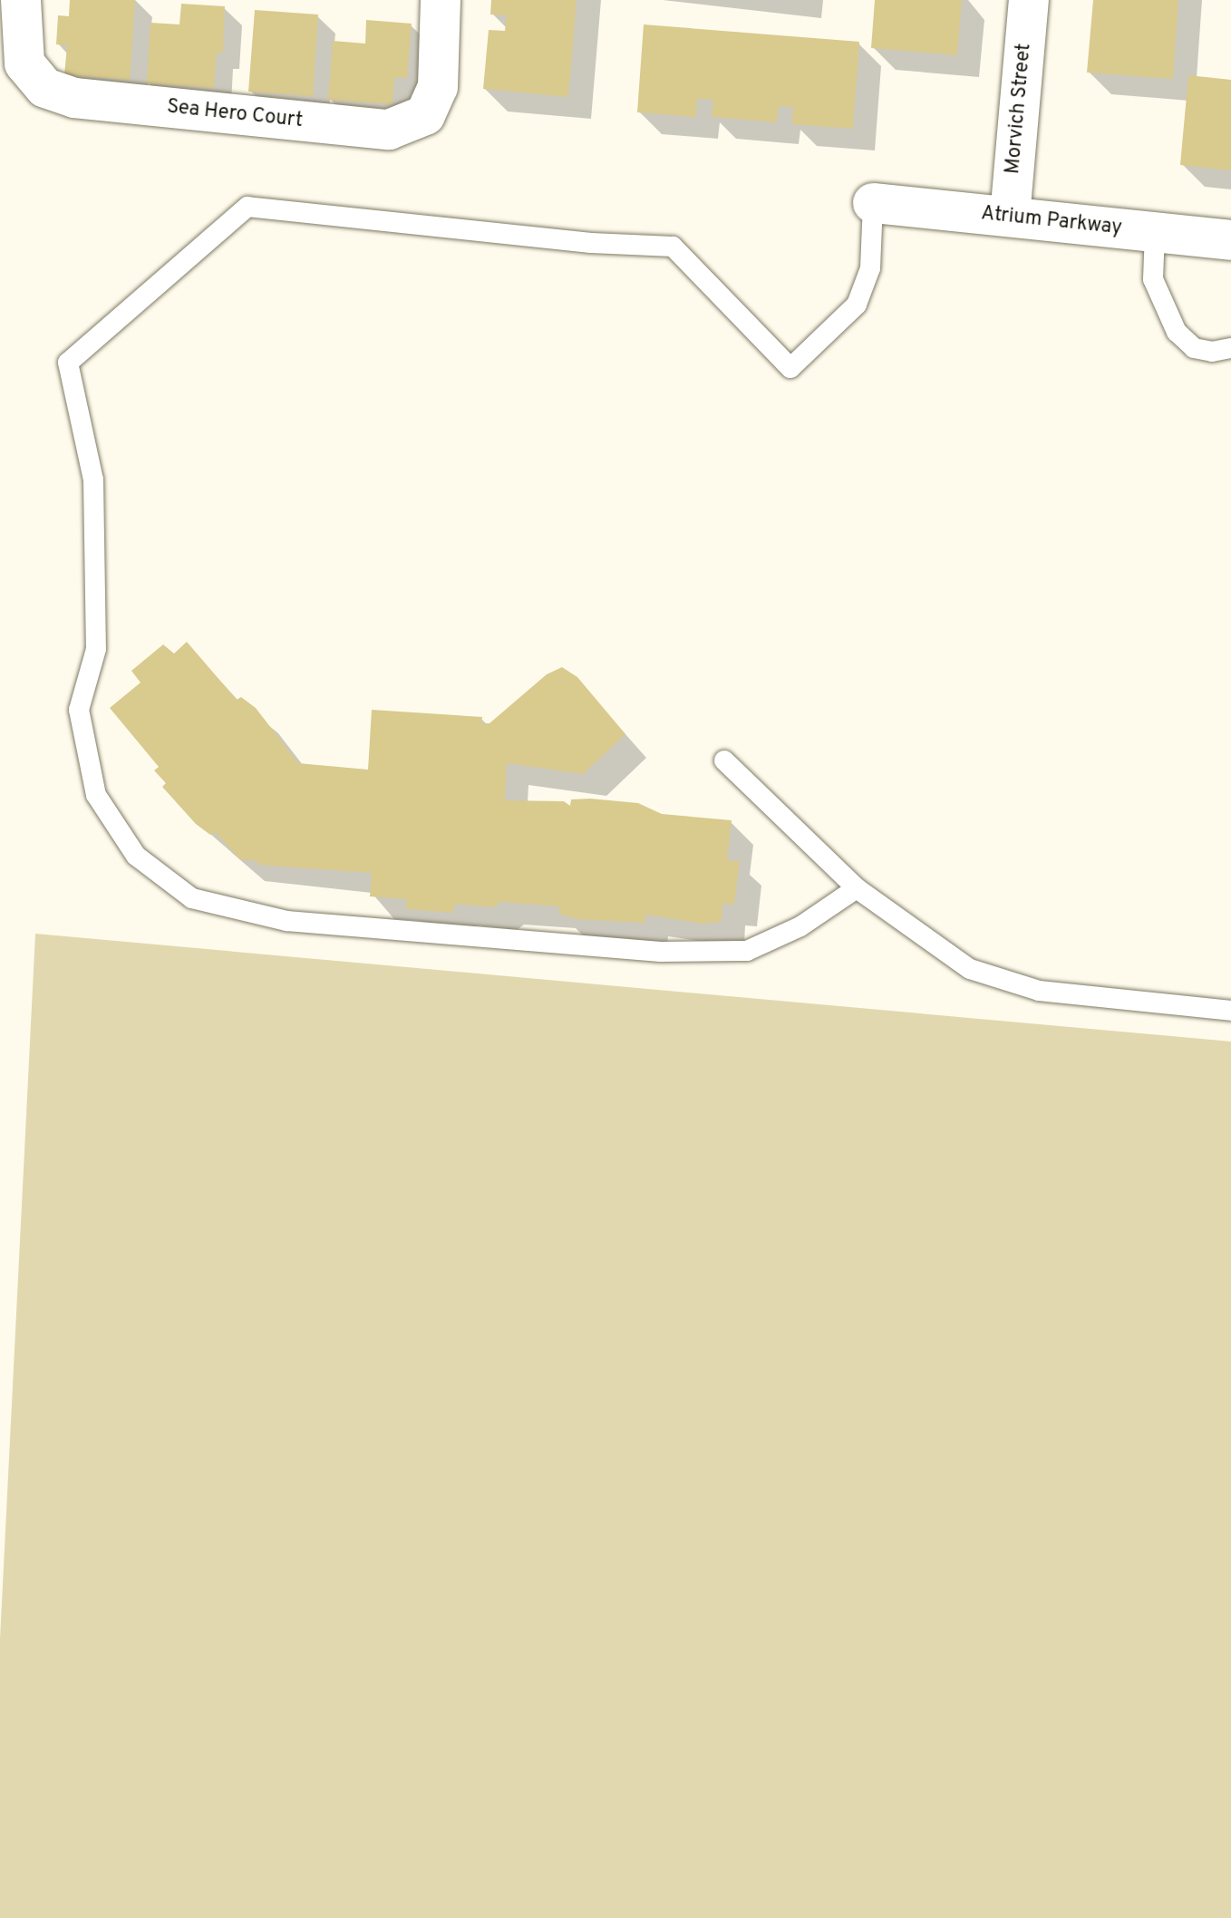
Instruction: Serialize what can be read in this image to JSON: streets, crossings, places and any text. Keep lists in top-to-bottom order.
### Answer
{
  "streets": {
    "street": ["Morvich Street", "Sea Hero Court", "Atrium Parkway"]
  },
  "crossings": [
    ["Morvich Street", "Atrium Parkway"]
  ]
}
